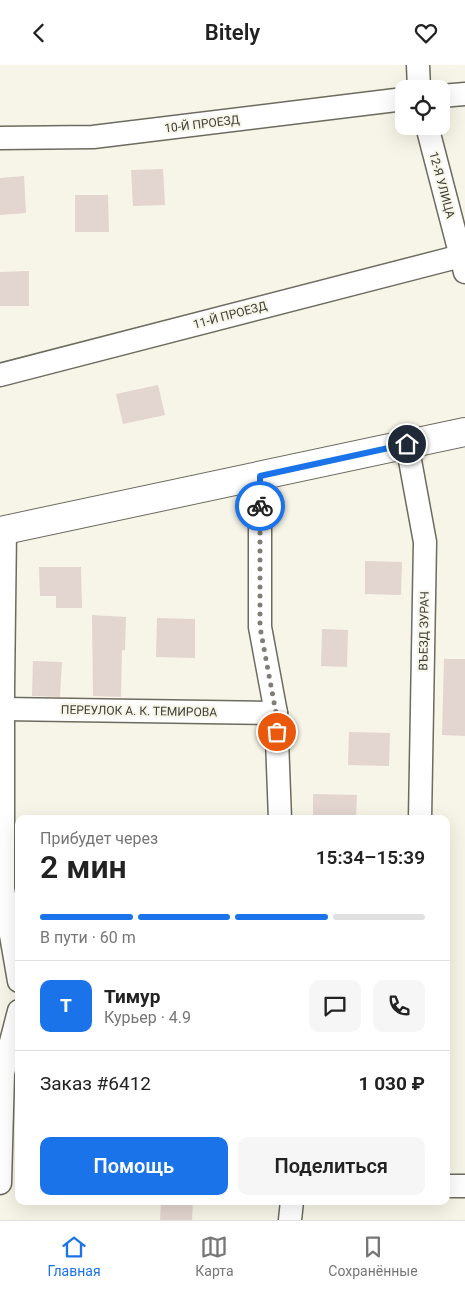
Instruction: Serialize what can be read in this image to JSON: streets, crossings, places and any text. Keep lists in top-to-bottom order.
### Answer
{
  "streets": {
    "street": [
      "10-Й ПРОЕЗД",
      "12-Я УЛИЦА",
      "11-Й ПРОЕЗД",
      "ВЪЕЗД ЗУРАЧ",
      "ПЕРЕУЛОК А. К. ТЕМИРОВА"
    ]
  },
  "crossings": [
    ["12-Я УЛИЦА", "11-Й ПРОЕЗД"]
  ],
  "page": {
    "header": "Bitely",
    "heading": ["2 мин", "Прибудет через", "15:34–15:39"],
    "panel": [
      "Тимур",
      "Курьер · 4.9",
      "Заказ #6412",
      "1 030 ₽"
    ],
    "bar": "В пути · 60 m",
    "round": "Т",
    "buttons": ["Помощь", "Поделиться"],
    "tabs": ["Главная", "Карта", "Сохранённые"]
  }
}
